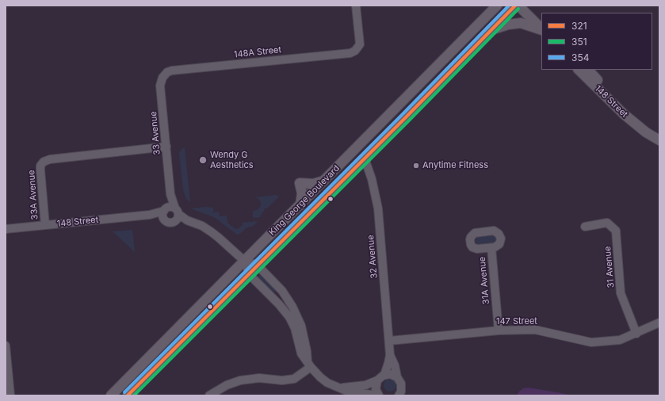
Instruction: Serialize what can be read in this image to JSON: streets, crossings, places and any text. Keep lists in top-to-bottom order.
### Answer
{
  "streets": {
    "main road": ["148 Street", "King George Boulevard"],
    "street": [
      "148A Street",
      "33 Avenue",
      "33A Avenue",
      "32 Avenue",
      "31 Avenue",
      "31A Avenue",
      "147 Street"
    ]
  },
  "crossings": [
    ["148A Street", "33 Avenue"],
    ["148 Street", "33 Avenue"],
    ["148 Street", "33A Avenue"],
    ["33 Avenue", "33A Avenue"],
    ["King George Boulevard", "32 Avenue"],
    ["32 Avenue", "147 Street"],
    ["31 Avenue", "147 Street"],
    ["31A Avenue", "147 Street"]
  ],
  "places": ["Wendy G Aesthetics", "Anytime Fitness"],
  "lines": ["transit line 321", "transit line 354", "transit line 351"],
  "legend": ["321", "351", "354"]
}
